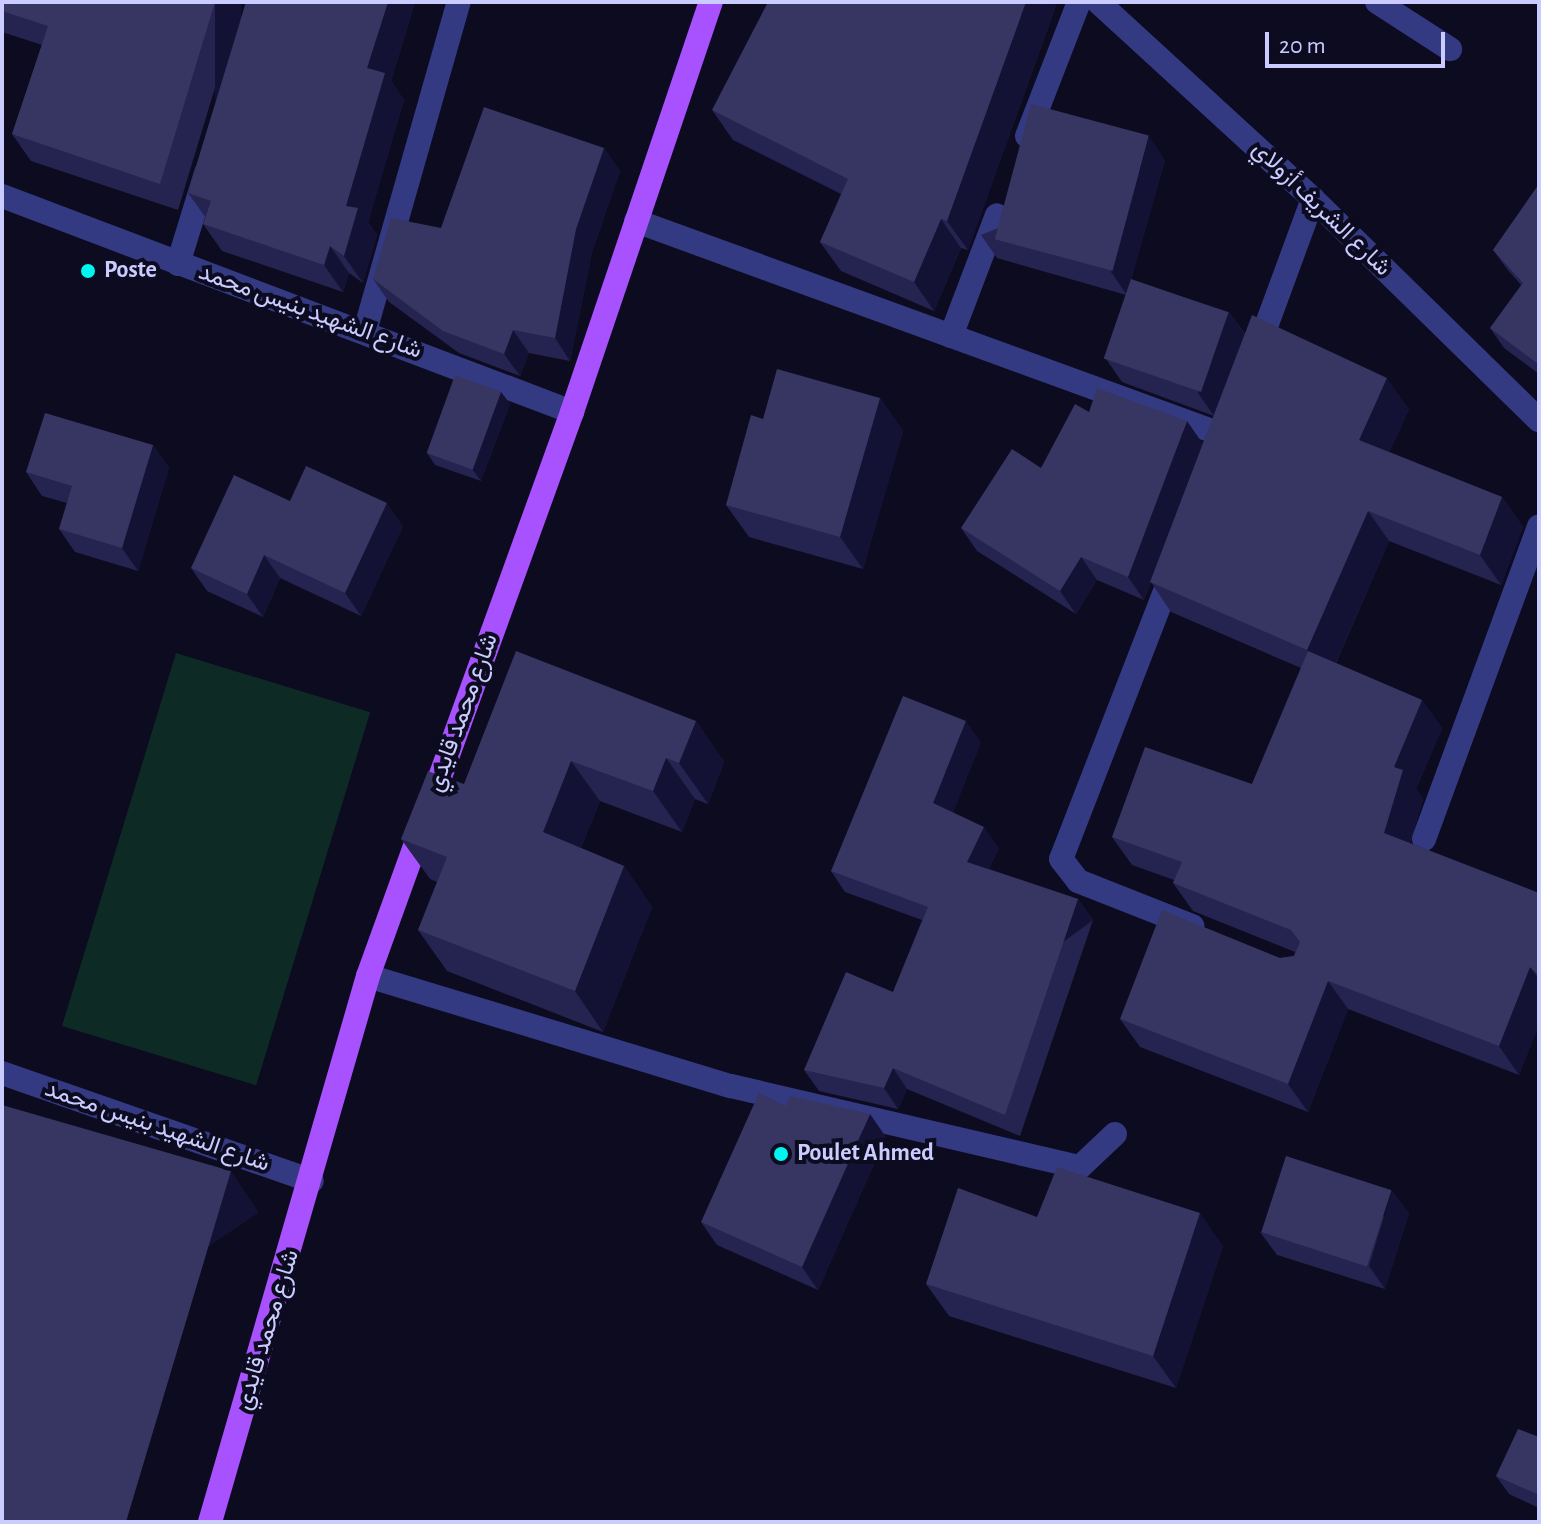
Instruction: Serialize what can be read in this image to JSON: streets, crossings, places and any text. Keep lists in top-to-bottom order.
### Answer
{
  "streets": {
    "main road": ["شارع محمد قايدي"],
    "street": ["شارع الشريف أزولاي", "شارع الشهيد بنيس محمد"]
  },
  "crossings": [
    ["شارع الشهيد بنيس محمد", "شارع محمد قايدي"]
  ],
  "places": ["Poste", "Poulet Ahmed"],
  "scale_bar": "20 m"
}
